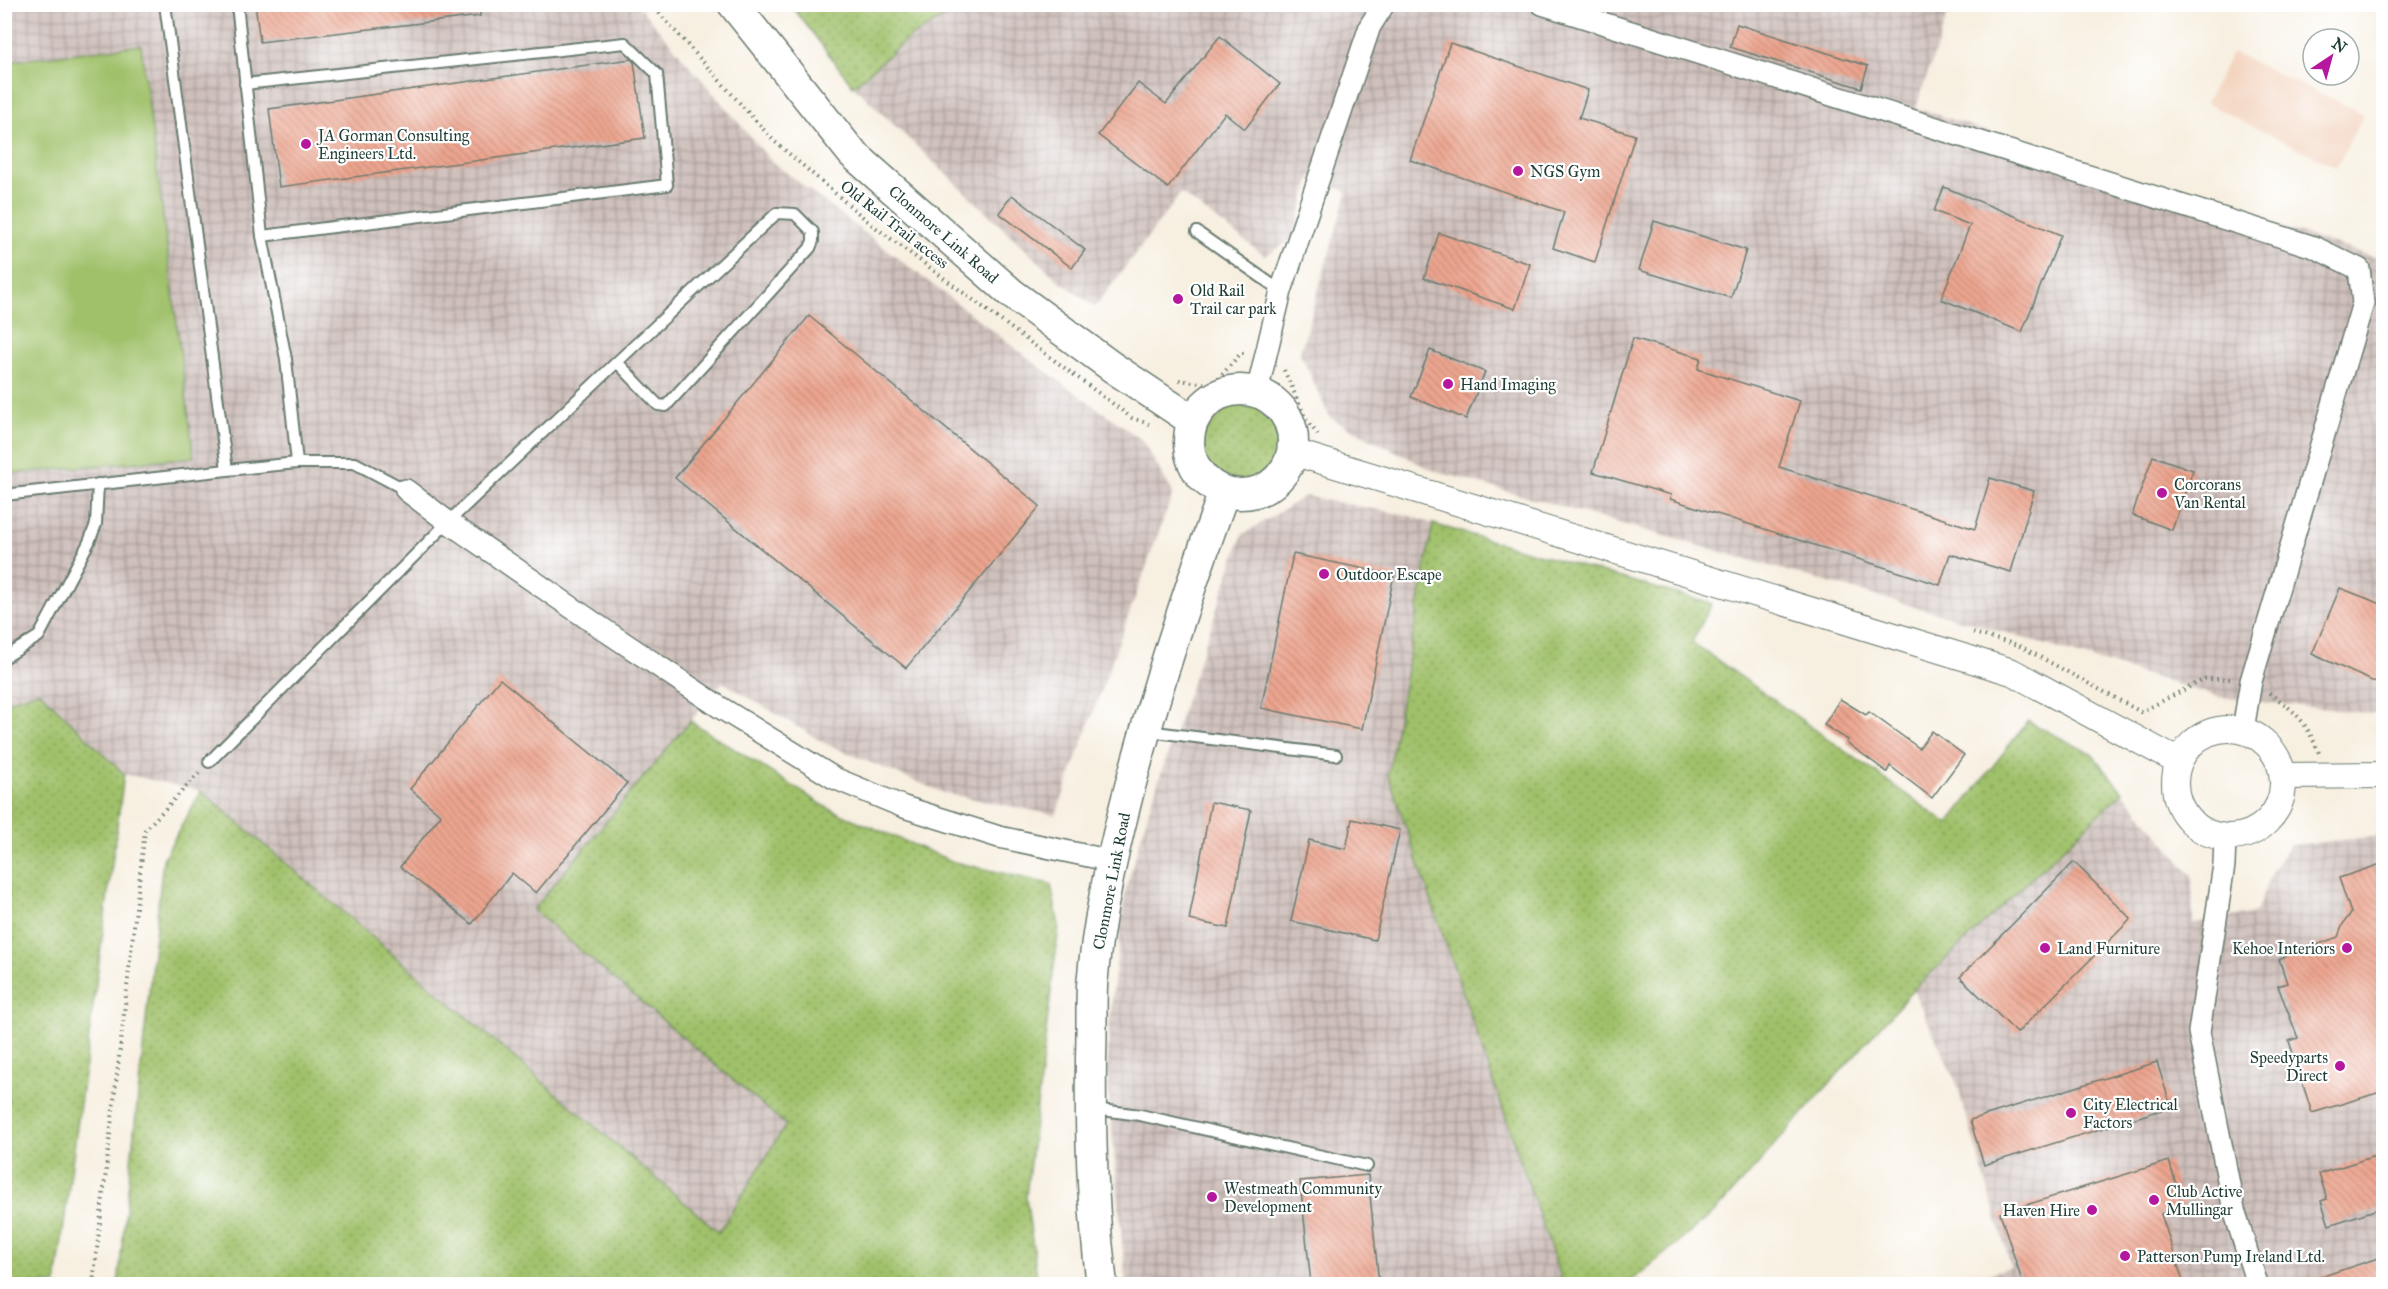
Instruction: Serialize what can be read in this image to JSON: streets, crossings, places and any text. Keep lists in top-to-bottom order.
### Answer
{
  "streets": {
    "main road": ["Clonmore Link Road"],
    "path": ["Old Rail Trail access"]
  },
  "places": [
    "JA Gorman Consulting Engineers Ltd.",
    "NGS Gym",
    "Old Rail Trail car park",
    "Hand Imaging",
    "Corcorans Van Rental",
    "Outdoor Escape",
    "Land Furniture",
    "Kehoe Interiors",
    "Speedyparts Direct",
    "City Electrical Factors",
    "Westmeath Community Development",
    "Club Active Mullingar",
    "Haven Hire",
    "Patterson Pump Ireland Ltd."
  ],
  "north": "top right"
}
